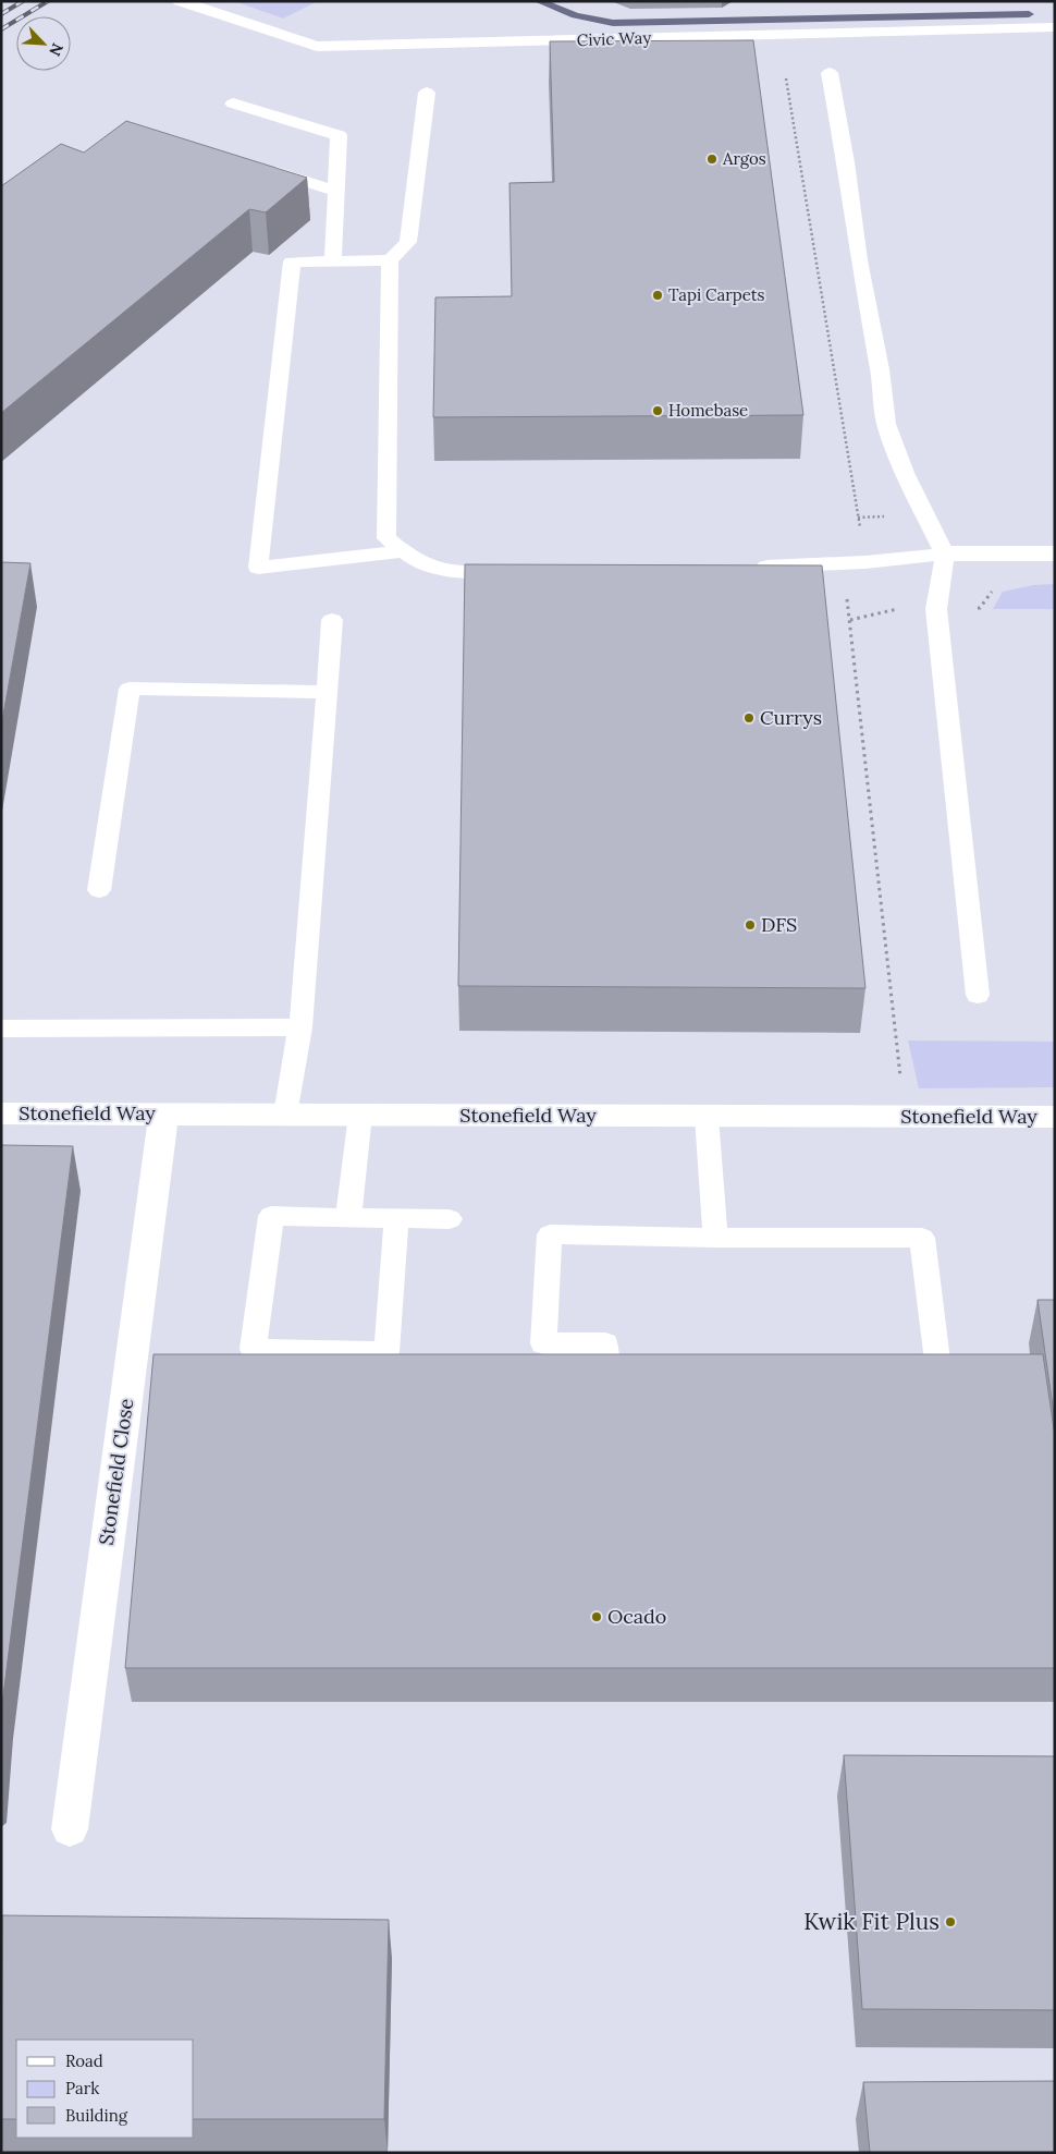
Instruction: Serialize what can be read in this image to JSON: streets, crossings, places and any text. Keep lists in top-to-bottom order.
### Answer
{
  "streets": {
    "street": ["Stonefield Way", "Stonefield Close"],
    "lane": ["Civic Way"]
  },
  "crossings": [
    ["Stonefield Way", "Stonefield Close"]
  ],
  "places": [
    "Argos",
    "Tapi Carpets",
    "Homebase",
    "Currys",
    "DFS",
    "Ocado",
    "Kwik Fit Plus"
  ],
  "legend": ["Road", "Park", "Building"],
  "north": "bottom right"
}
